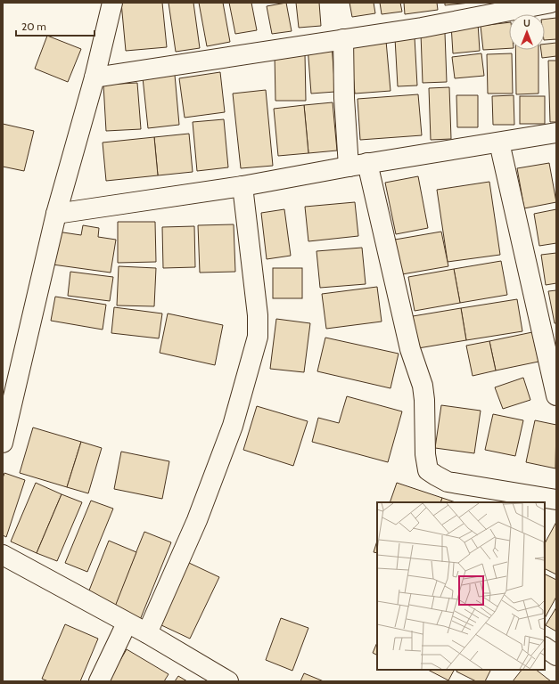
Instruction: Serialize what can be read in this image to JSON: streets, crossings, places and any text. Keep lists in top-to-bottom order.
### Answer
{
  "scale_bar": "20 m",
  "north": "top"
}
